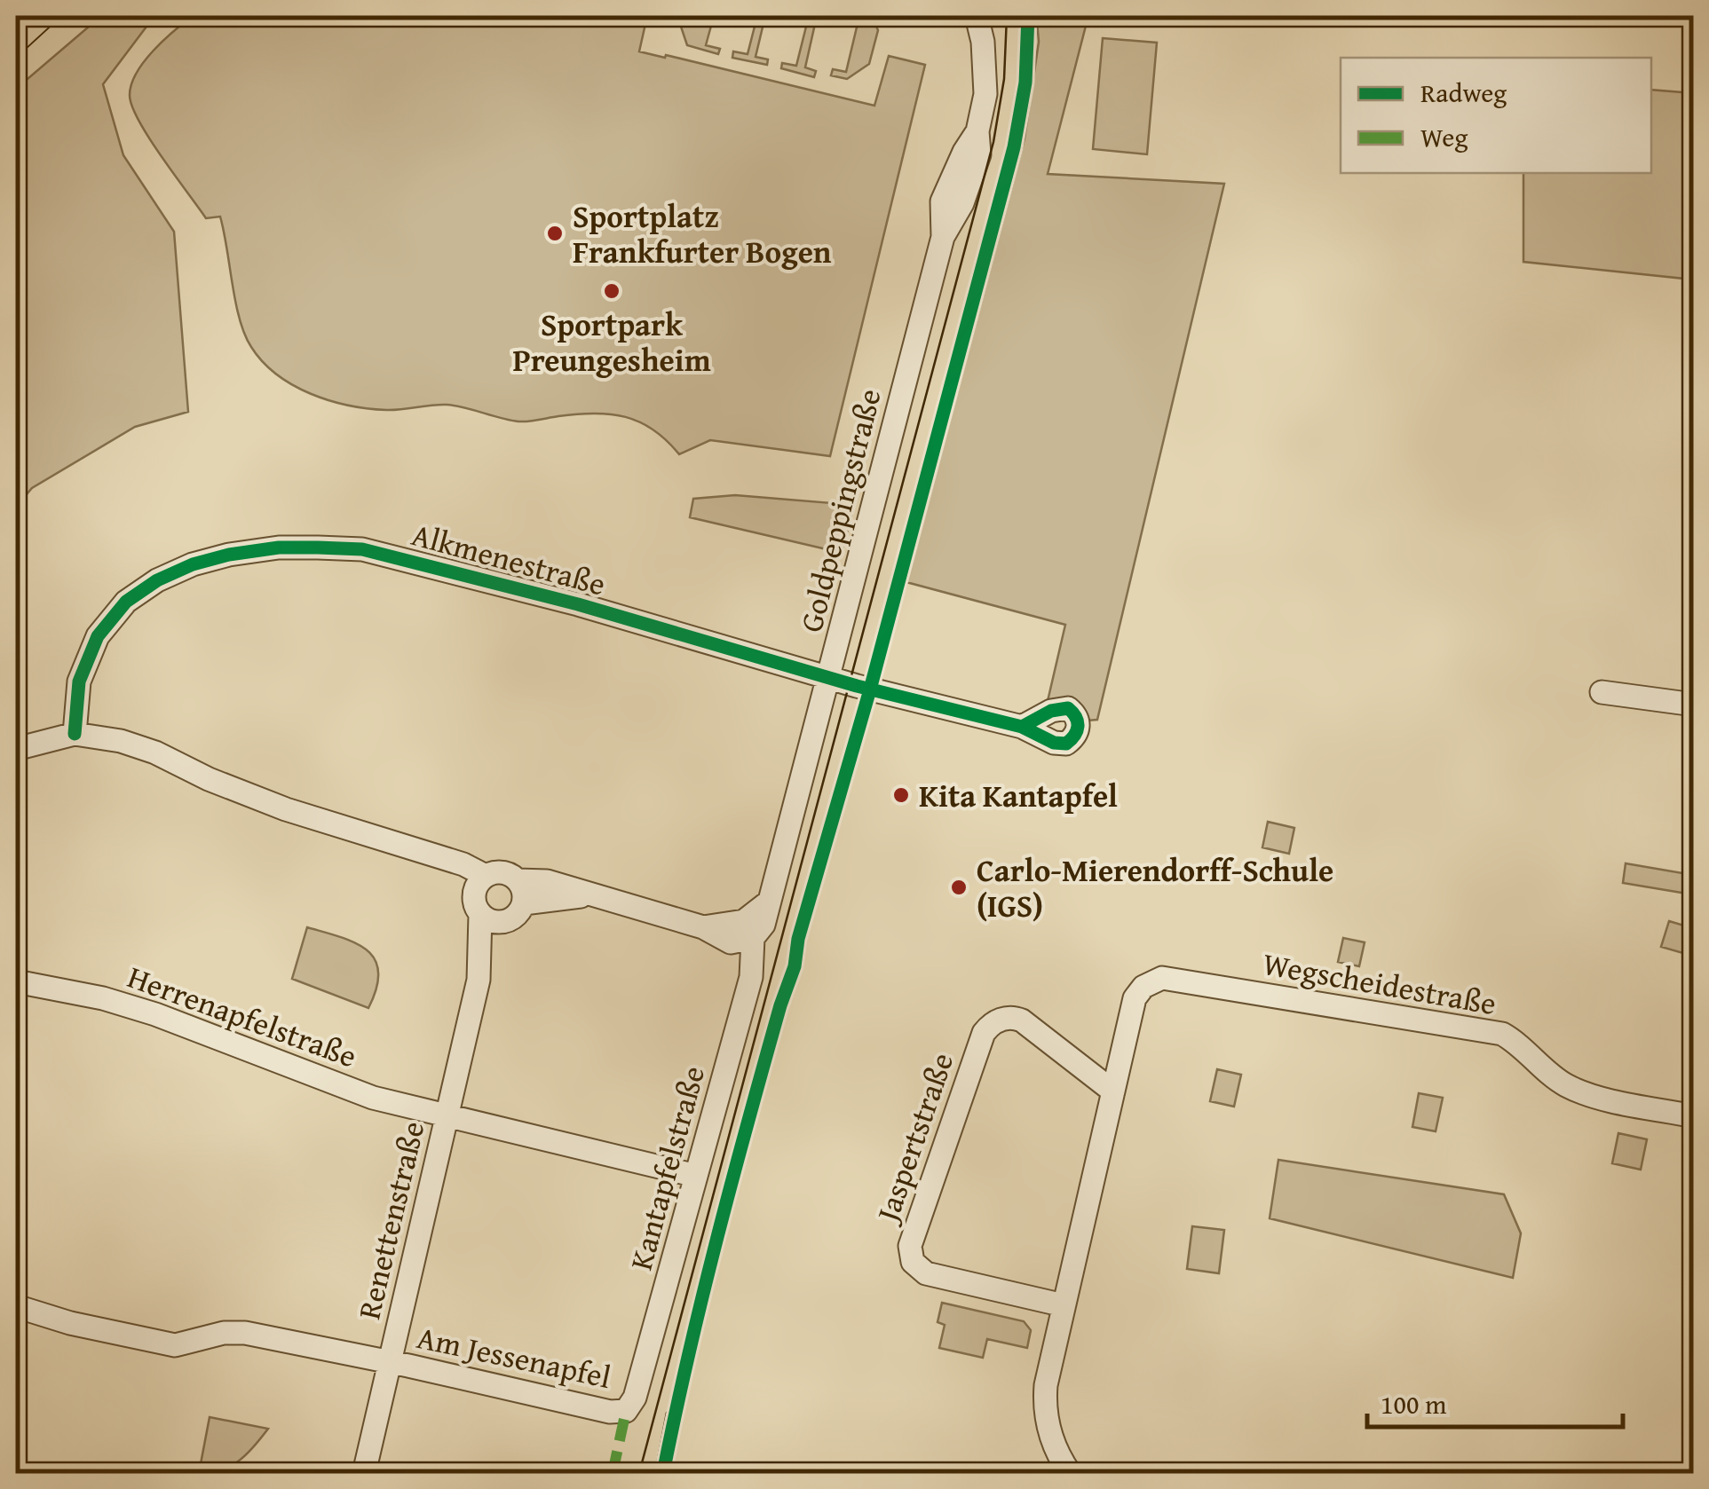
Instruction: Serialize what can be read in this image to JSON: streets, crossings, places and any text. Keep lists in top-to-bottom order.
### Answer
{
  "streets": {
    "street": [
      "Goldpeppingstraße",
      "Alkmenestraße",
      "Wegscheidestraße",
      "Herrenapfelstraße",
      "Jaspertstraße",
      "Kantapfelstraße",
      "Renettenstraße",
      "Am Jessenapfel"
    ]
  },
  "crossings": [
    ["Goldpeppingstraße", "Alkmenestraße"],
    ["Goldpeppingstraße", "Kantapfelstraße"],
    ["Wegscheidestraße", "Jaspertstraße"],
    ["Herrenapfelstraße", "Kantapfelstraße"],
    ["Herrenapfelstraße", "Renettenstraße"],
    ["Kantapfelstraße", "Am Jessenapfel"],
    ["Renettenstraße", "Am Jessenapfel"]
  ],
  "places": [
    "Sportplatz Frankfurter Bogen",
    "Sportpark Preungesheim",
    "Kita Kantapfel",
    "Carlo-Mierendorff-Schule (IGS)"
  ],
  "legend": ["Radweg", "Weg"],
  "scale_bar": "100 m"
}
